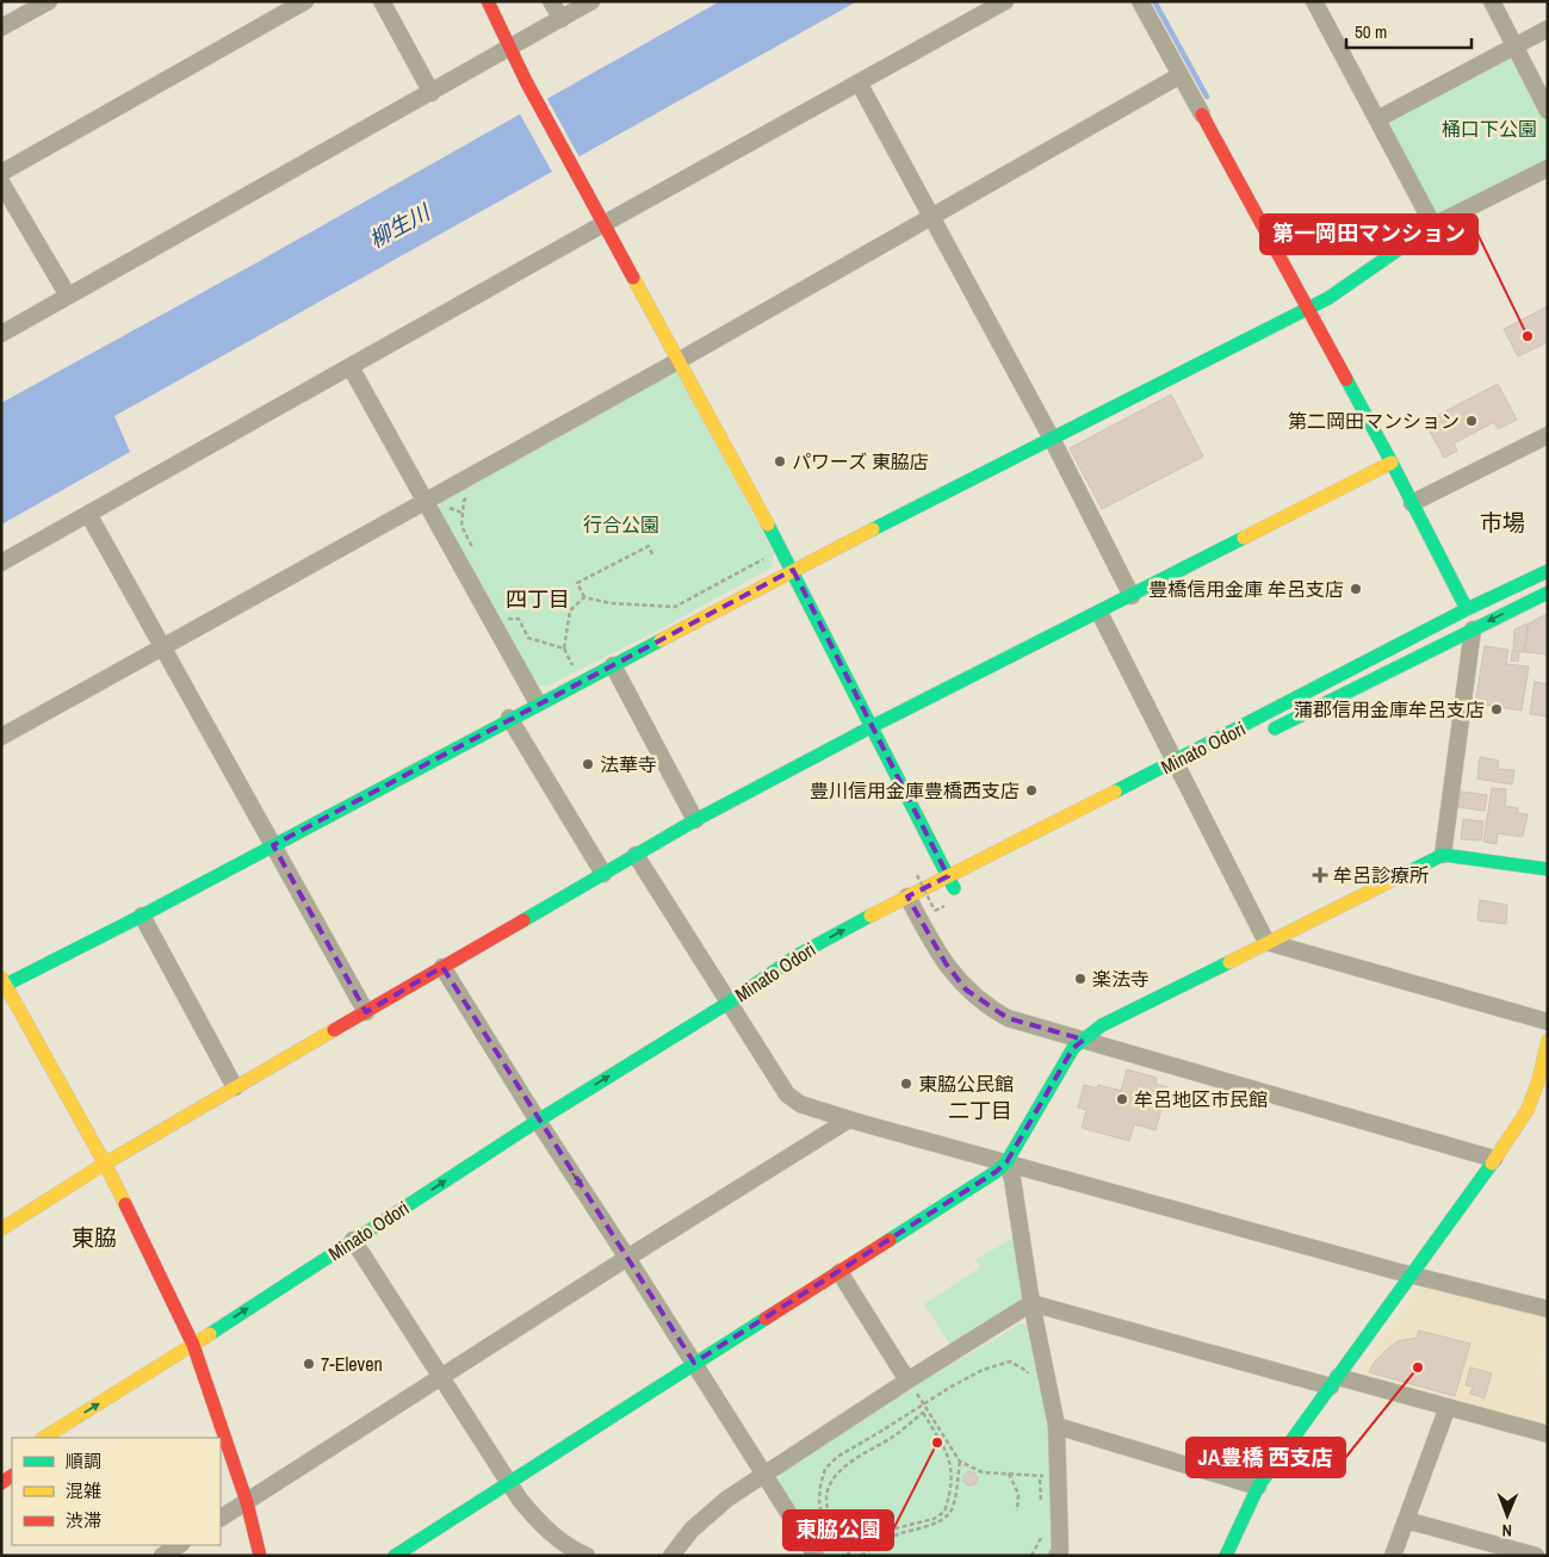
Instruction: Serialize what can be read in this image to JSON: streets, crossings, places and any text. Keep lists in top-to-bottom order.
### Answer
{
  "streets": {
    "street": ["Minato Odori"]
  },
  "districts": [
    "市場",
    "四丁目",
    "二丁目",
    "東脇"
  ],
  "water": ["柳生川"],
  "parks": ["桶口下公園", "行合公園"],
  "places": {
    "other": [
      "第一岡田マンション",
      "第二岡田マンション",
      "パワーズ 東脇店",
      "豊橋信用金庫 牟呂支店",
      "蒲郡信用金庫牟呂支店",
      "法華寺",
      "豊川信用金庫豊橋西支店",
      "楽法寺",
      "東脇公民館",
      "牟呂地区市民館",
      "7-Eleven",
      "JA豊橋 西支店",
      "東脇公園"
    ],
    "health": ["牟呂診療所"]
  },
  "legend": ["順調", "混雑", "渋滞"],
  "scale_bar": "50 m",
  "north": "bottom"
}
